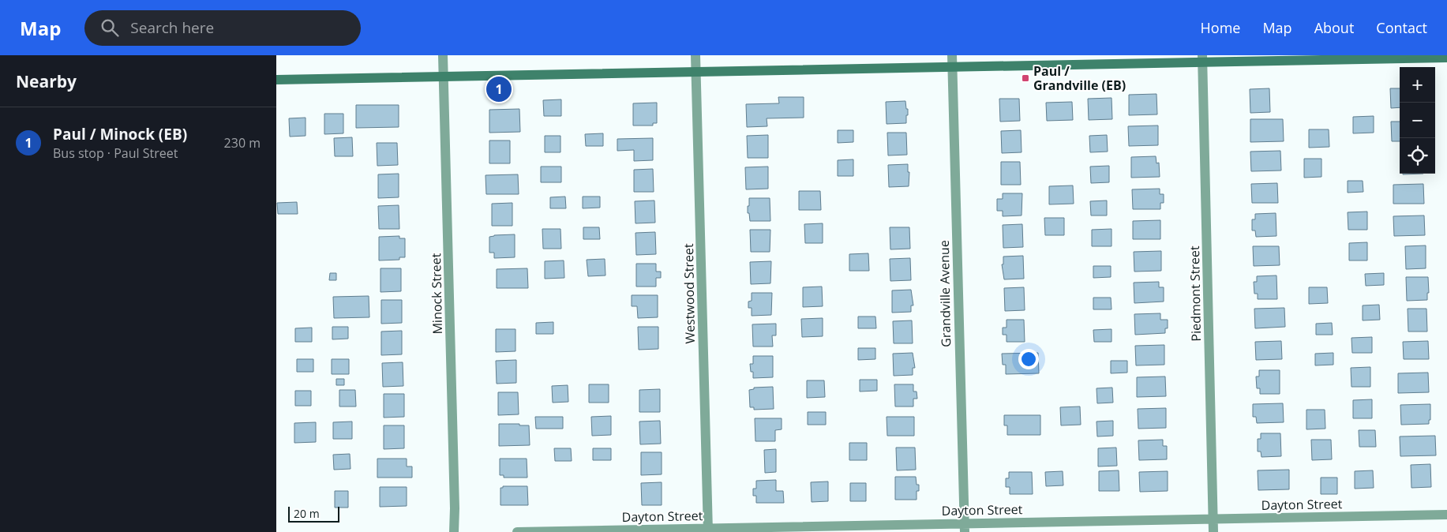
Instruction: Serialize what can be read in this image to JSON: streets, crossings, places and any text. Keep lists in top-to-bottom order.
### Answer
{
  "streets": {
    "street": [
      "Minock Street",
      "Westwood Street",
      "Grandville Avenue",
      "Piedmont Street",
      "Dayton Street"
    ]
  },
  "crossings": [
    ["Westwood Street", "Dayton Street"],
    ["Grandville Avenue", "Dayton Street"],
    ["Piedmont Street", "Dayton Street"]
  ],
  "places": {
    "transit": ["Paul / Grandville (EB)"]
  },
  "scale_bar": "20 m",
  "page": {
    "header": "Map",
    "search": "Search here",
    "nav": [
      "Home",
      "Map",
      "About",
      "Contact"
    ],
    "heading": "Nearby",
    "map_buttons": ["+", "−"],
    "pins": "1",
    "list": [
      {
        "mark": "1",
        "name": "Paul / Minock (EB)",
        "note": "Bus stop · Paul Street",
        "value": "230 m"
      }
    ],
    "scale": "20 m"
  }
}
